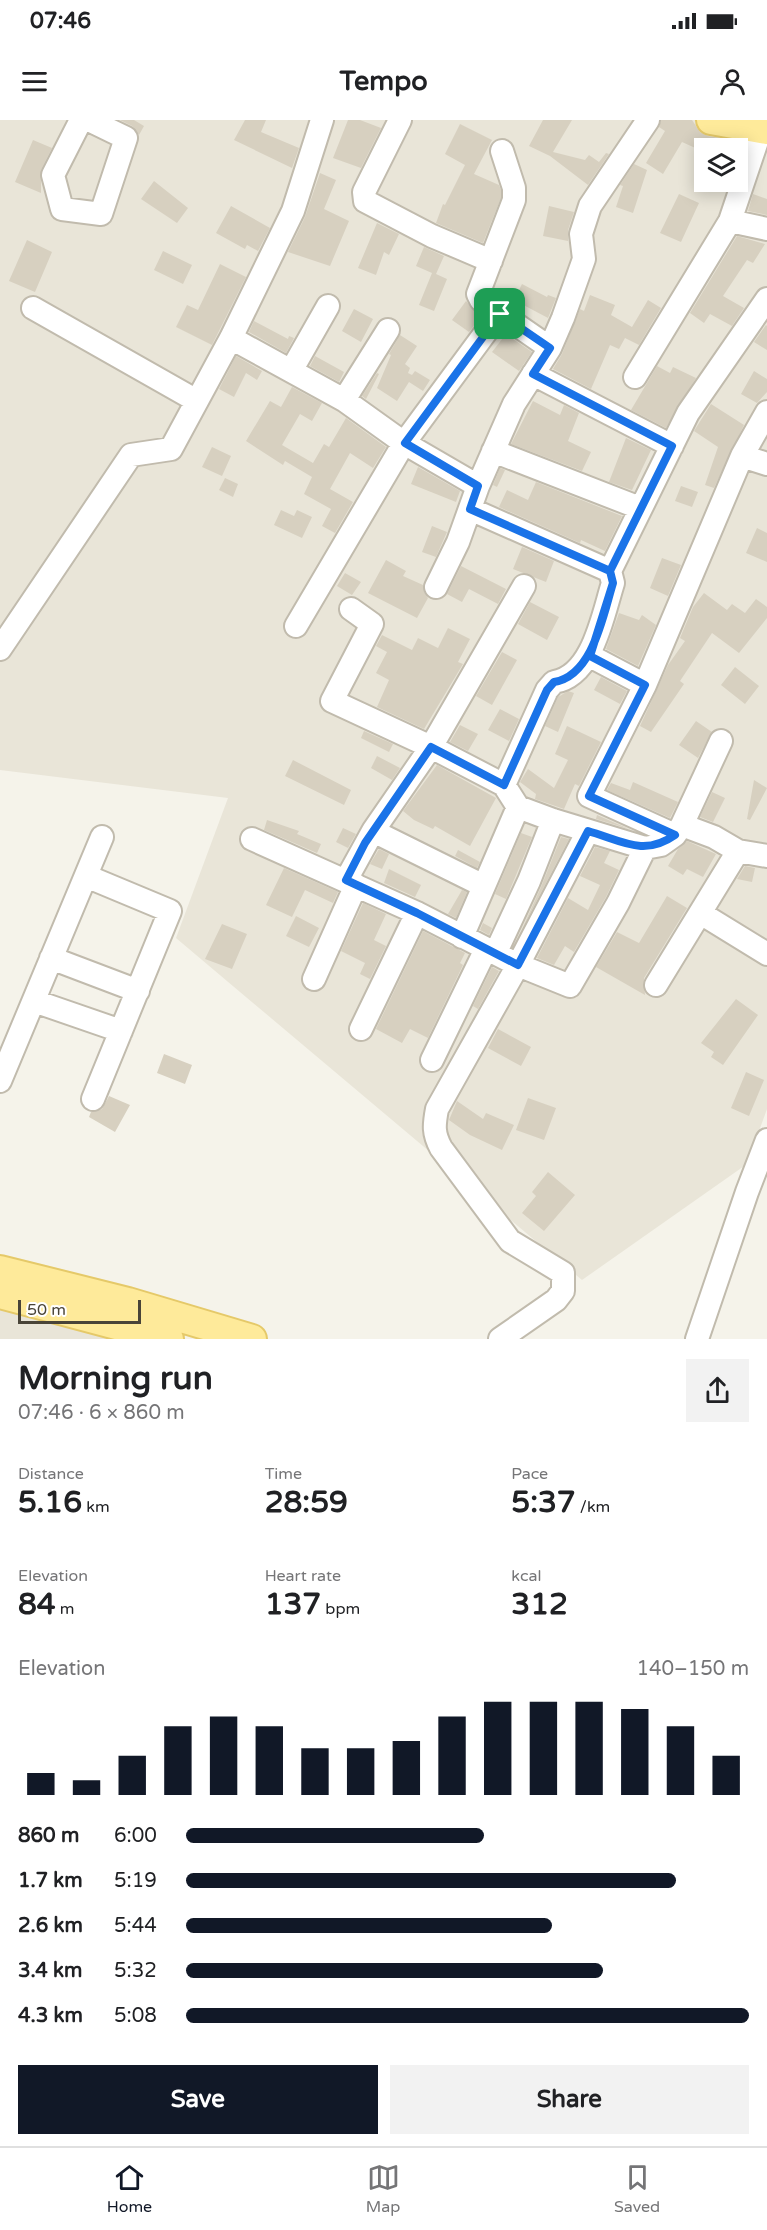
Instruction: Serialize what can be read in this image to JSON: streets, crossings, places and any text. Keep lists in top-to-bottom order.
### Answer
{
  "scale_bar": "50 m",
  "page": {
    "status": "07:46",
    "header": "Tempo",
    "scale": "50 m",
    "heading": ["Morning run", "07:46 · 6 × 860 m"],
    "stats": [
      ["Distance", "5.16 km"],
      ["Time", "28:59"],
      ["Pace", "5:37 /km"],
      ["Elevation", "84 m"],
      ["Heart rate", "137 bpm"],
      ["kcal", "312"]
    ],
    "chart": ["Elevation", "140–150 m"],
    "list": [
      {
        "name": "860 m",
        "note": "6:00"
      },
      {
        "name": "1.7 km",
        "note": "5:19"
      },
      {
        "name": "2.6 km",
        "note": "5:44"
      },
      {
        "name": "3.4 km",
        "note": "5:32"
      },
      {
        "name": "4.3 km",
        "note": "5:08"
      }
    ],
    "buttons": ["Save", "Share"],
    "tabs": ["Home", "Map", "Saved"]
  }
}
